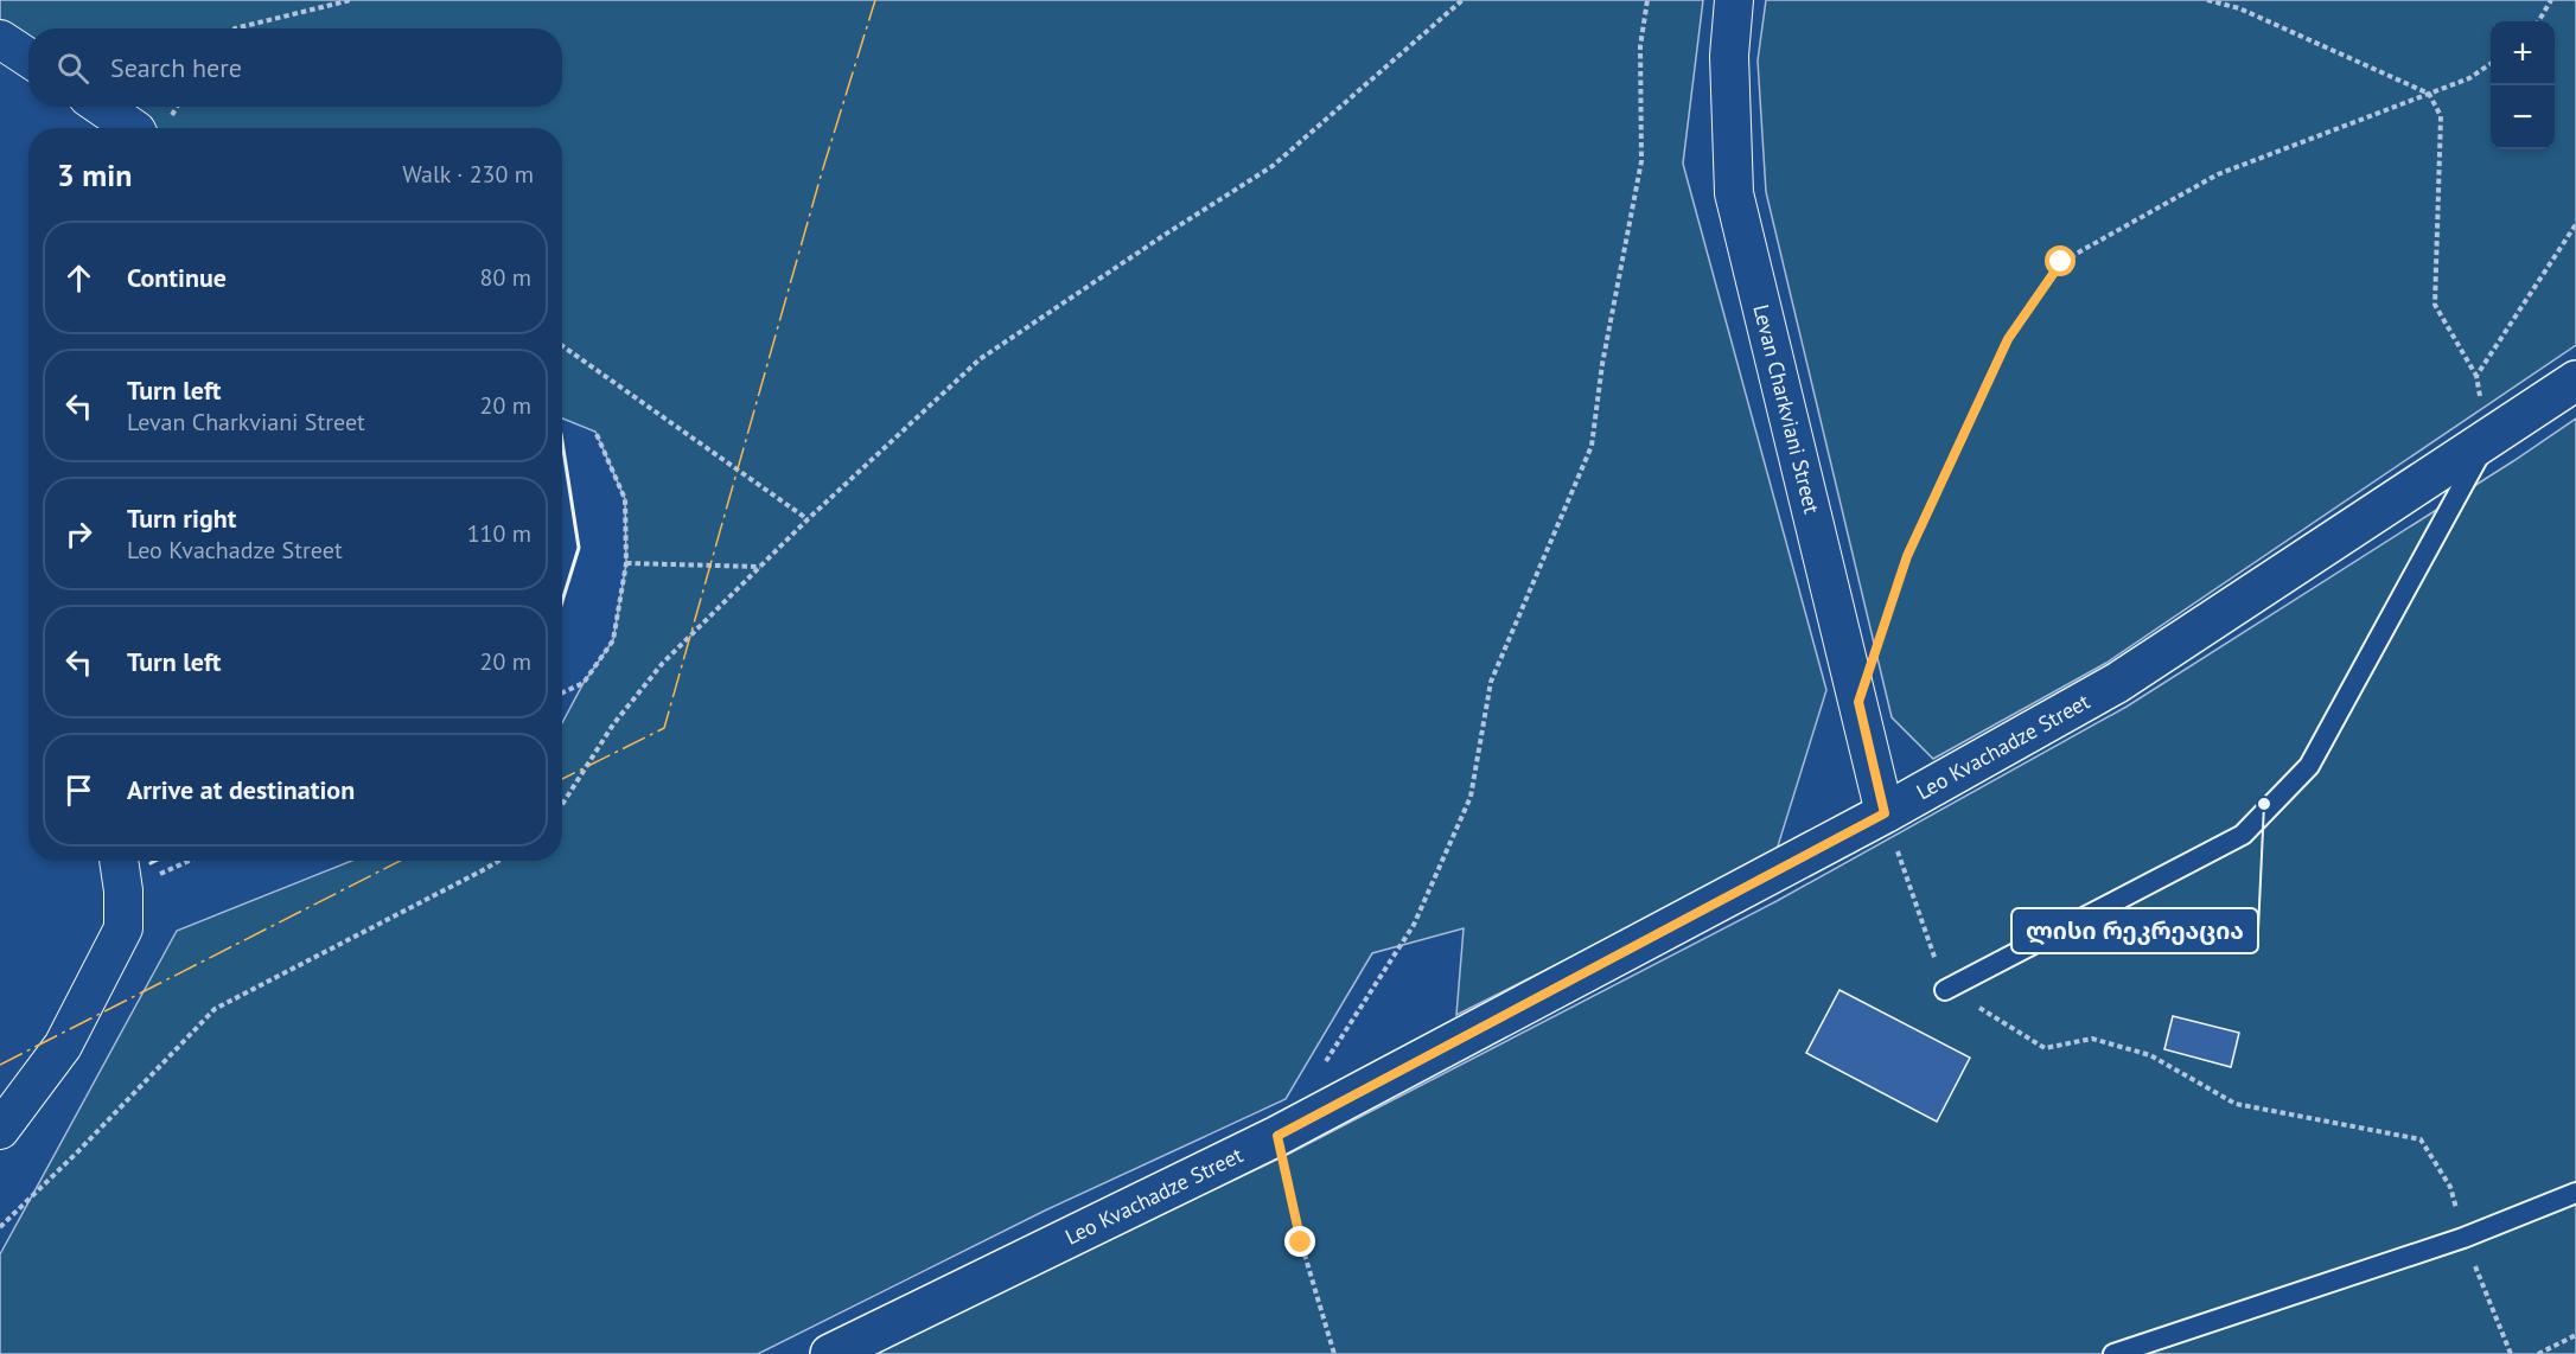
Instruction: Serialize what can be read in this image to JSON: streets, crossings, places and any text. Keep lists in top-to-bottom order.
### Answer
{
  "streets": {
    "main road": ["Leo Kvachadze Street"],
    "street": ["Levan Charkviani Street"]
  },
  "crossings": [
    ["Levan Charkviani Street", "Leo Kvachadze Street"]
  ],
  "places": ["ლისი რეკრეაცია"],
  "page": {
    "map_buttons": ["+", "−"],
    "search": "Search here",
    "heading": ["3 min", "Walk · 230 m"],
    "list": [
      ["Continue", "80 m"],
      ["Turn left", "Levan Charkviani Street", "20 m"],
      ["Turn right", "Leo Kvachadze Street", "110 m"],
      ["Turn left", "20 m"],
      "Arrive at destination"
    ]
  }
}
